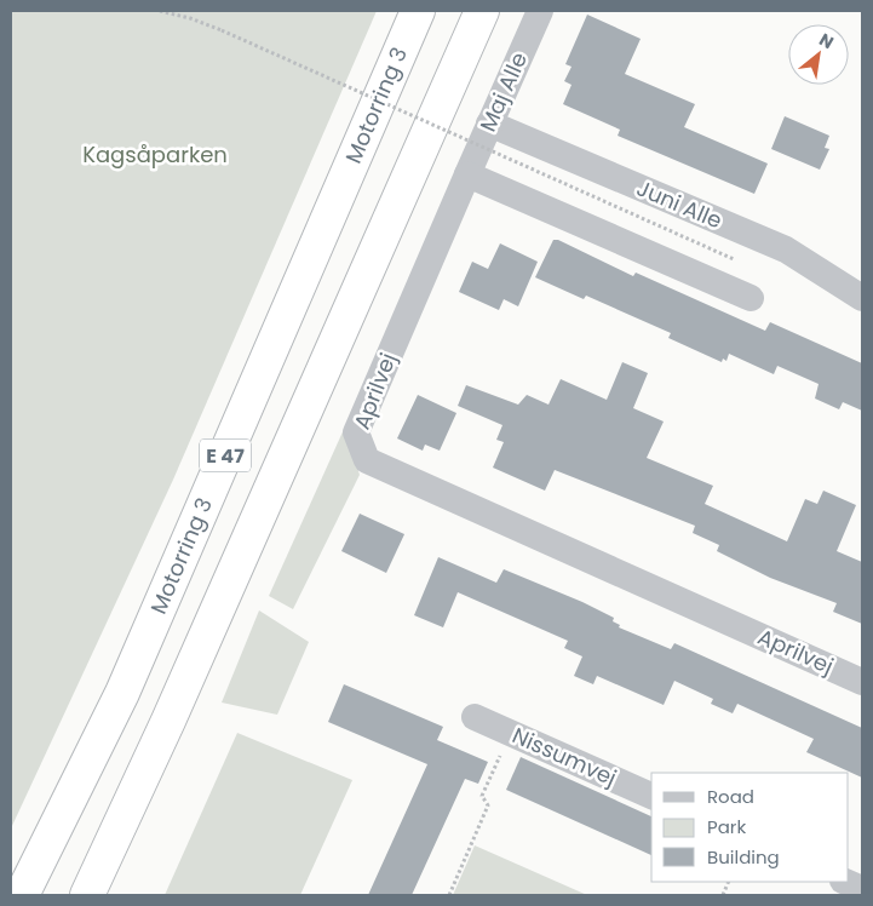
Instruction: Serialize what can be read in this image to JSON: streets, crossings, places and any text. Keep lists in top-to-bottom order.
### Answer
{
  "streets": {
    "highway": ["Motorring 3", "E 47"],
    "street": [
      "Maj Alle",
      "Juni Alle",
      "Aprilvej",
      "Nissumvej"
    ]
  },
  "crossings": [
    ["Maj Alle", "Juni Alle"],
    ["Maj Alle", "Aprilvej"]
  ],
  "parks": ["Kagsåparken"],
  "legend": ["Road", "Park", "Building"],
  "north": "top right"
}
